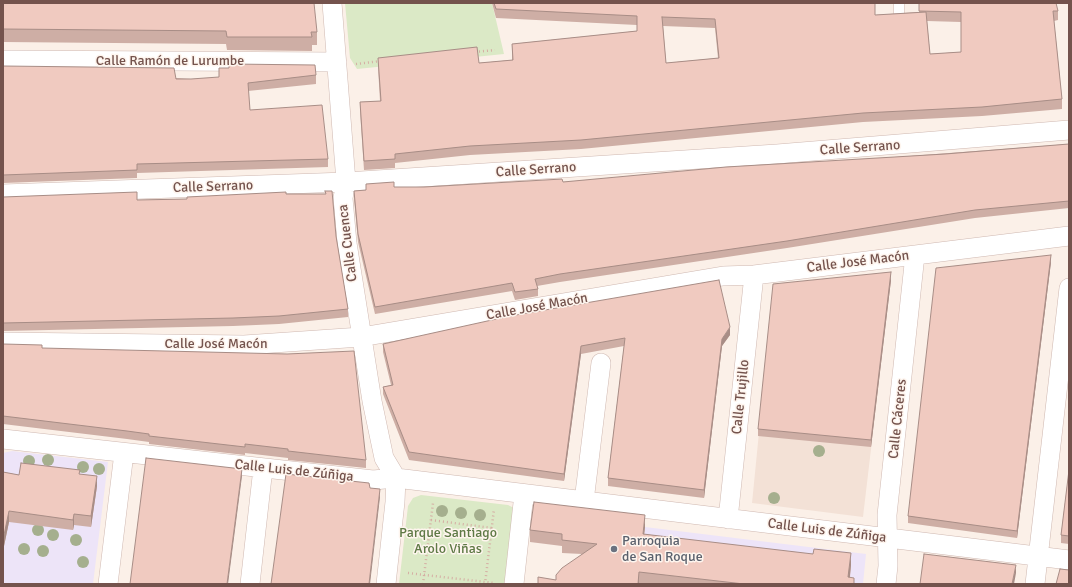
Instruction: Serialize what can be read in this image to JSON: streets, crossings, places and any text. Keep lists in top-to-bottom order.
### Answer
{
  "streets": {
    "street": [
      "Calle Ramón de Lurumbe",
      "Calle Serrano",
      "Calle Cuenca",
      "Calle José Macón",
      "Calle Trujillo",
      "Calle Cáceres",
      "Calle Luis de Zúñiga"
    ]
  },
  "crossings": [
    ["Calle Ramón de Lurumbe", "Calle Cuenca"],
    ["Calle Serrano", "Calle Cuenca"],
    ["Calle Cuenca", "Calle José Macón"],
    ["Calle Cuenca", "Calle Luis de Zúñiga"],
    ["Calle José Macón", "Calle Trujillo"],
    ["Calle José Macón", "Calle Cáceres"],
    ["Calle Trujillo", "Calle Luis de Zúñiga"],
    ["Calle Cáceres", "Calle Luis de Zúñiga"]
  ],
  "parks": ["Parque Santiago Arolo Viñas"],
  "places": ["Parroquia de San Roque"]
}
